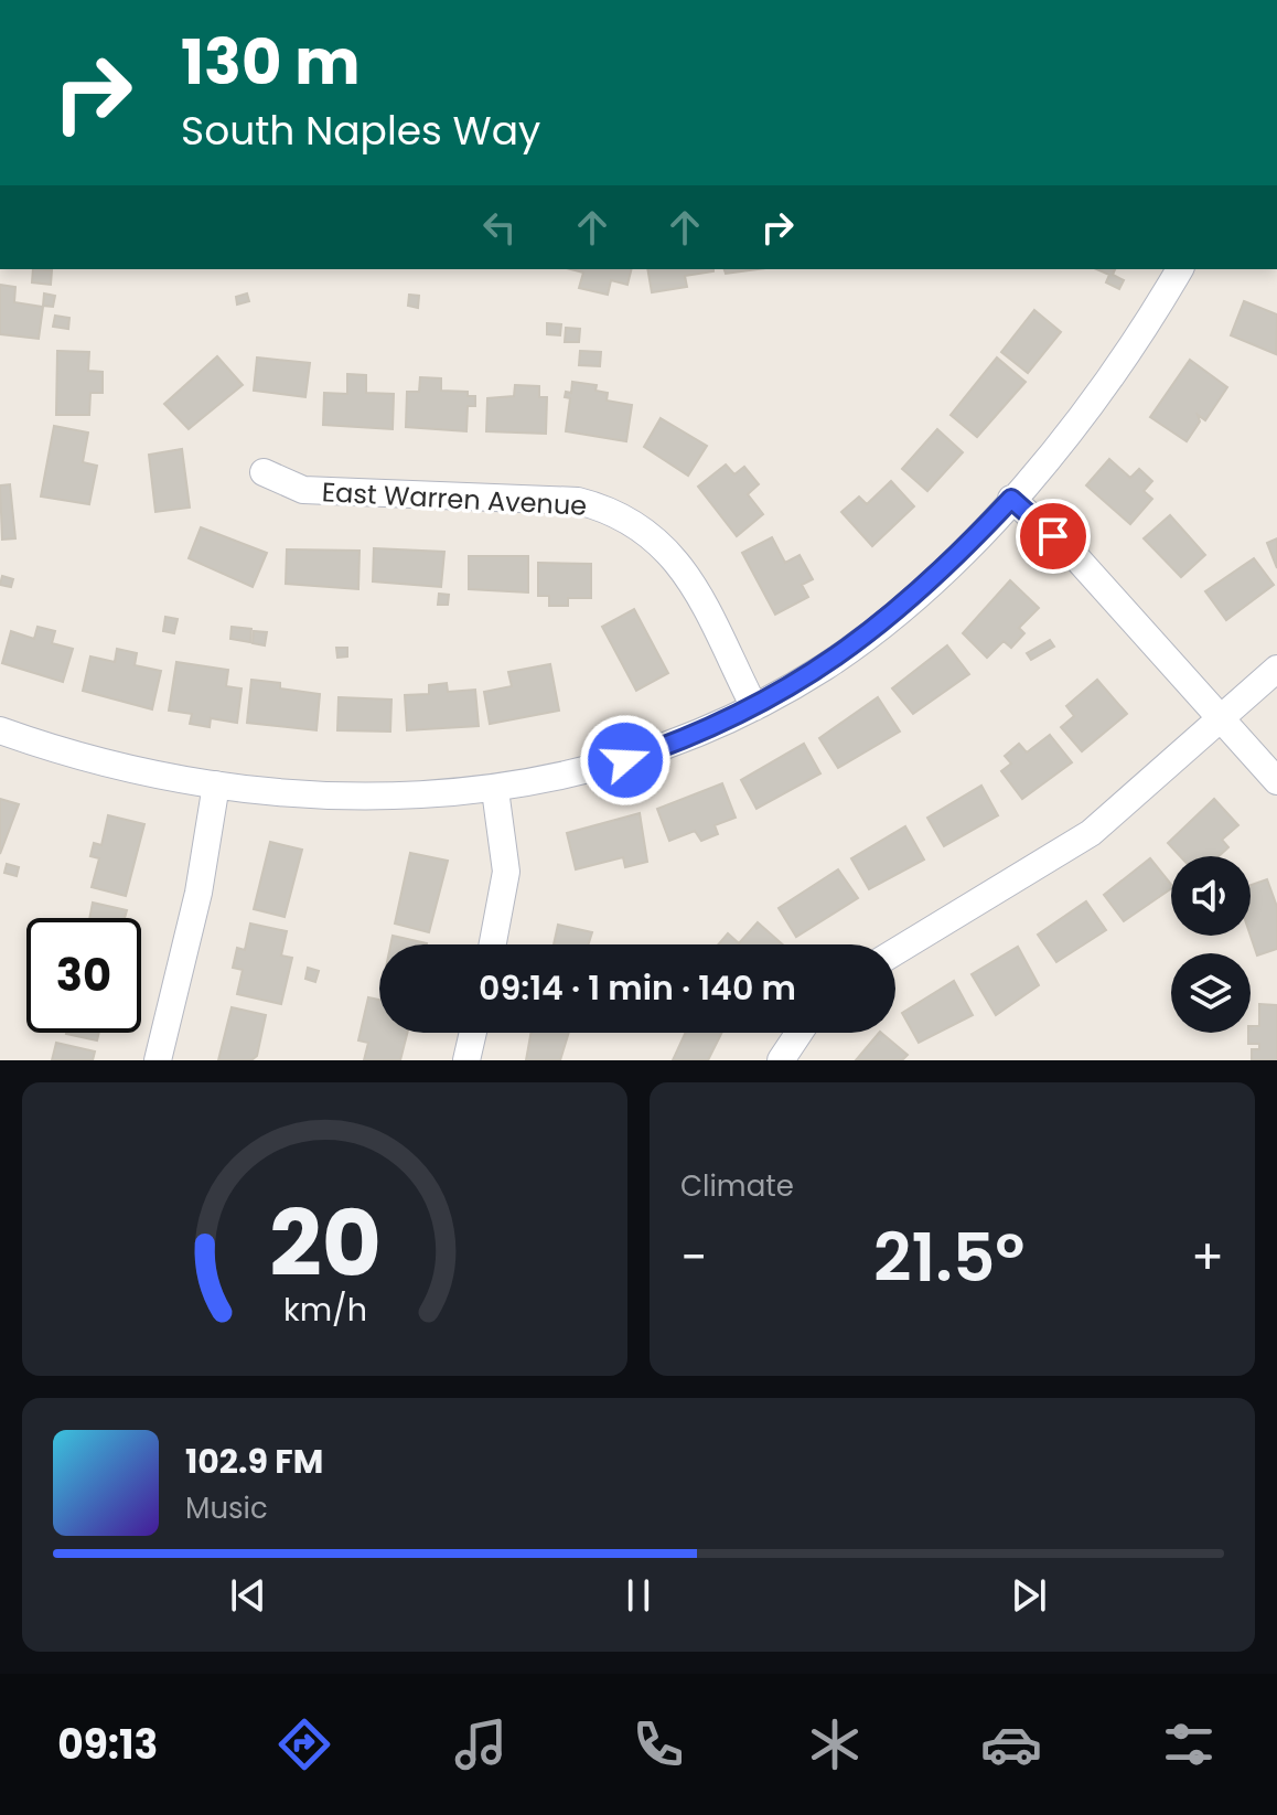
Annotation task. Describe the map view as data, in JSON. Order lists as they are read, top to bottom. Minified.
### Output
{"streets":{"street":["East Warren Avenue"]},"page":{"turn":["130 m","South Naples Way"],"limit":"30","trip":"09:14 · 1 min · 140 m","tile":"Climate","heat":["−","21.5°","+"],"song":["102.9 FM","Music"],"tabs":"09:13","gauge":["20","km/h"]}}
